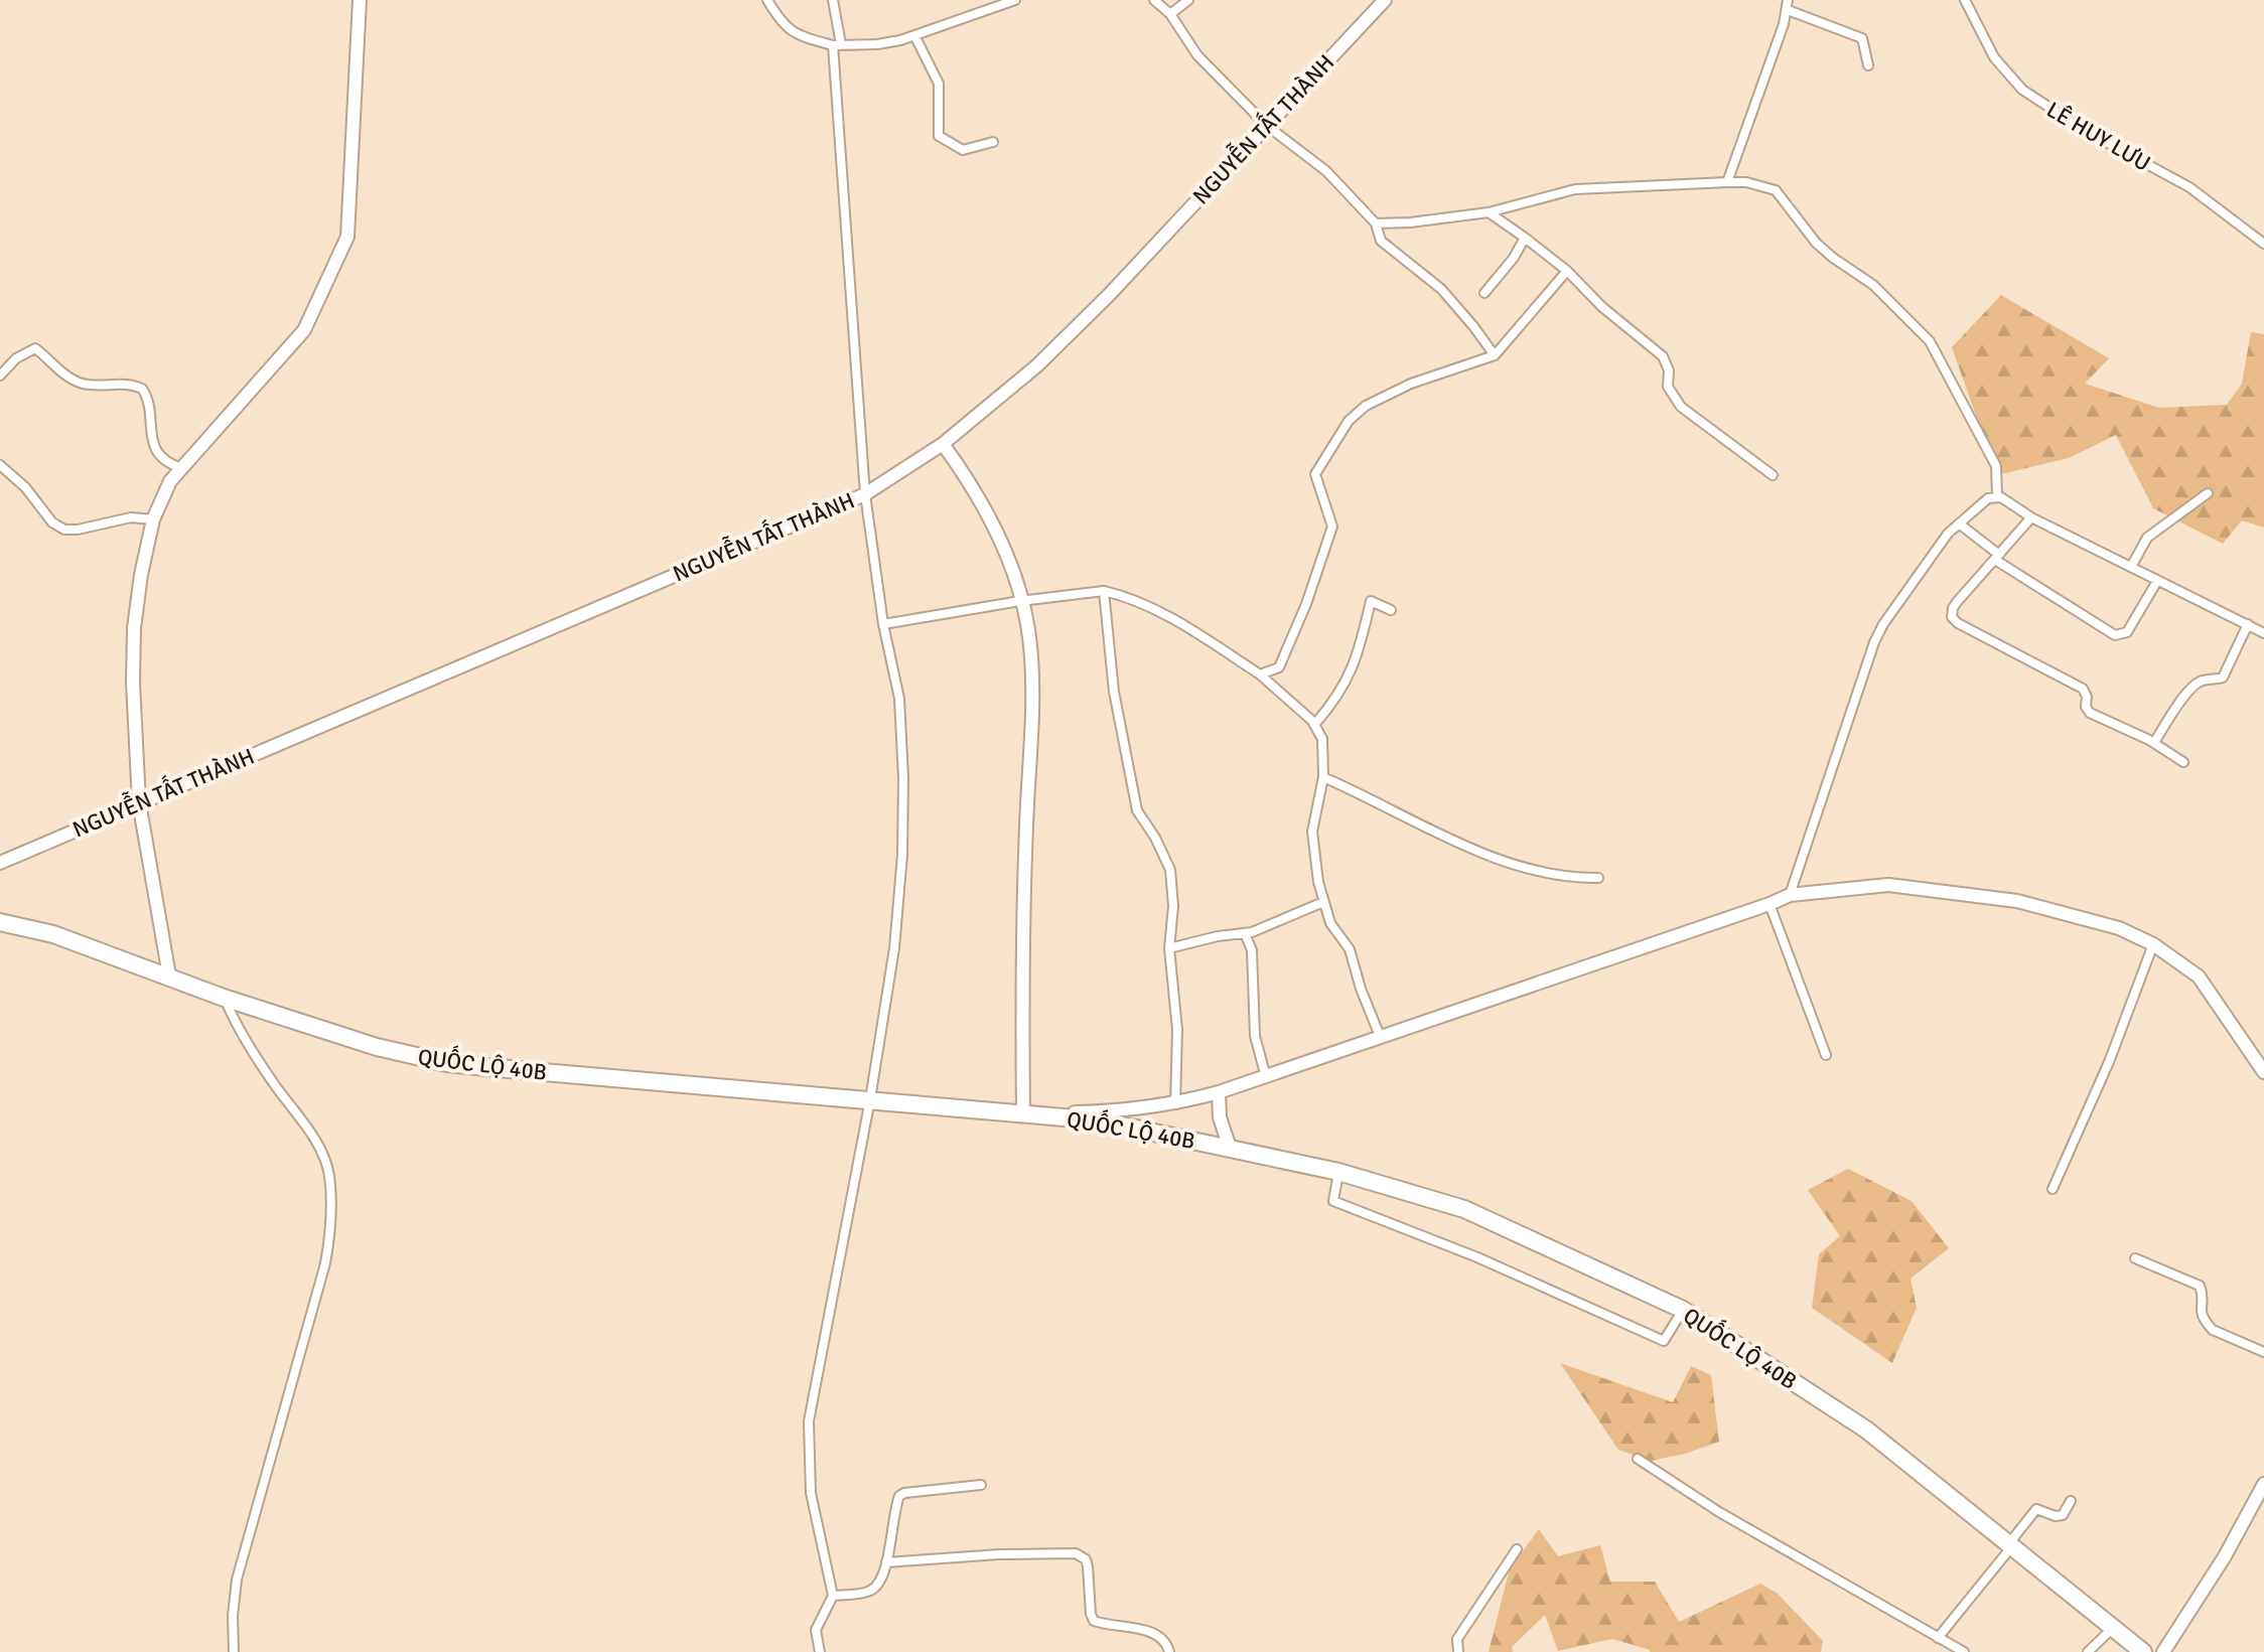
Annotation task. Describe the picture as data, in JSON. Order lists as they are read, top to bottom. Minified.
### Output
{"streets":{"highway":["QUỐC LỘ 40B"],"main road":["NGUYỄN TẤT THÀNH"],"street":["LÊ HUY LƯU"]}}
